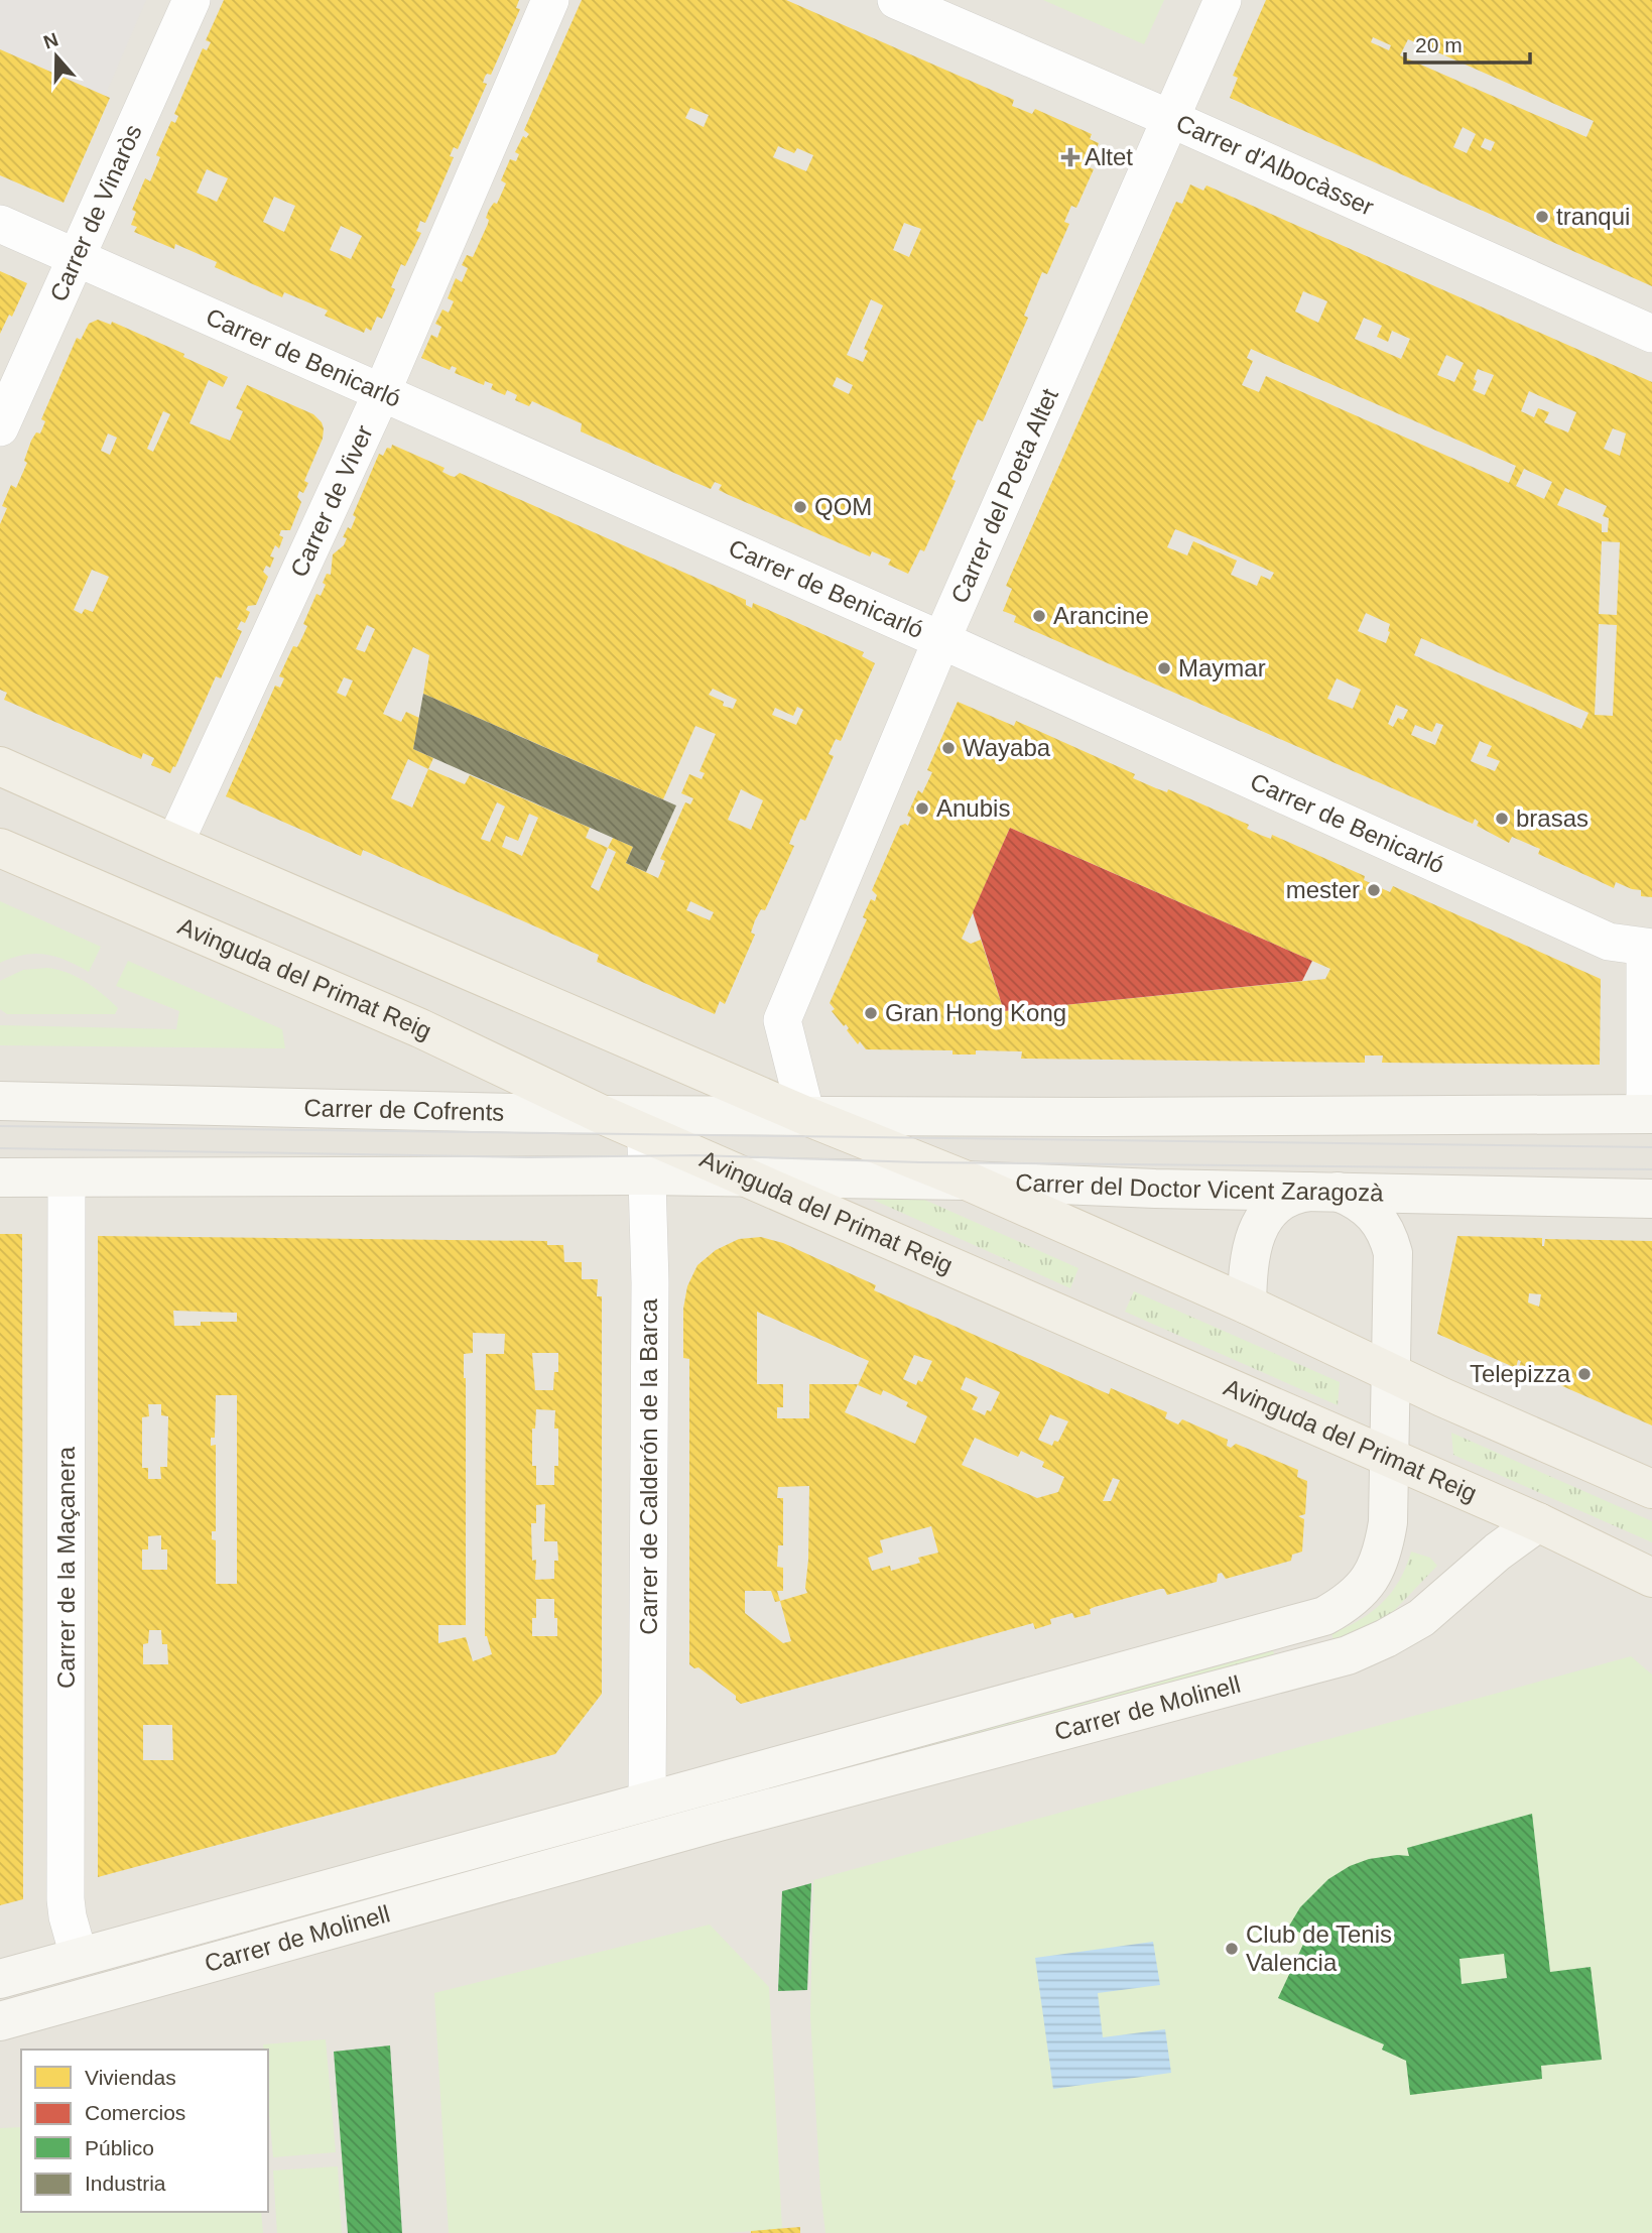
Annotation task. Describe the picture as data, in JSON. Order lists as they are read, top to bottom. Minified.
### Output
{"streets":{"main road":["Avinguda del Primat Reig"],"street":["Carrer d'Albocàsser","Carrer de Vinaròs","Carrer de Benicarló","Carrer del Poeta Altet","Carrer de Viver","Carrer de Cofrents","Carrer del Doctor Vicent Zaragozà","Carrer de Calderón de la Barca","Carrer de la Maçanera","Carrer de Molinell"]},"crossings":[["Carrer d'Albocàsser","Carrer del Poeta Altet"],["Carrer de Vinaròs","Carrer de Benicarló"],["Carrer de Benicarló","Carrer del Poeta Altet"],["Carrer de Benicarló","Carrer de Viver"],["Carrer del Poeta Altet","Carrer de Cofrents"],["Avinguda del Primat Reig","Carrer de Cofrents"],["Avinguda del Primat Reig","Carrer del Doctor Vicent Zaragozà"],["Avinguda del Primat Reig","Carrer de Calderón de la Barca"],["Avinguda del Primat Reig","Carrer de Molinell"],["Carrer del Doctor Vicent Zaragozà","Carrer de Molinell"],["Carrer de Calderón de la Barca","Carrer de Molinell"],["Carrer de la Maçanera","Carrer de Molinell"]],"places":{"health":["Altet"],"other":["tranqui","QOM","Arancine","Maymar","Wayaba","Anubis","brasas","mester","Gran Hong Kong","Telepizza","Club de Tenis Valencia"]},"legend":["Viviendas","Comercios","Público","Industria"],"scale_bar":"20 m","north":"top"}
